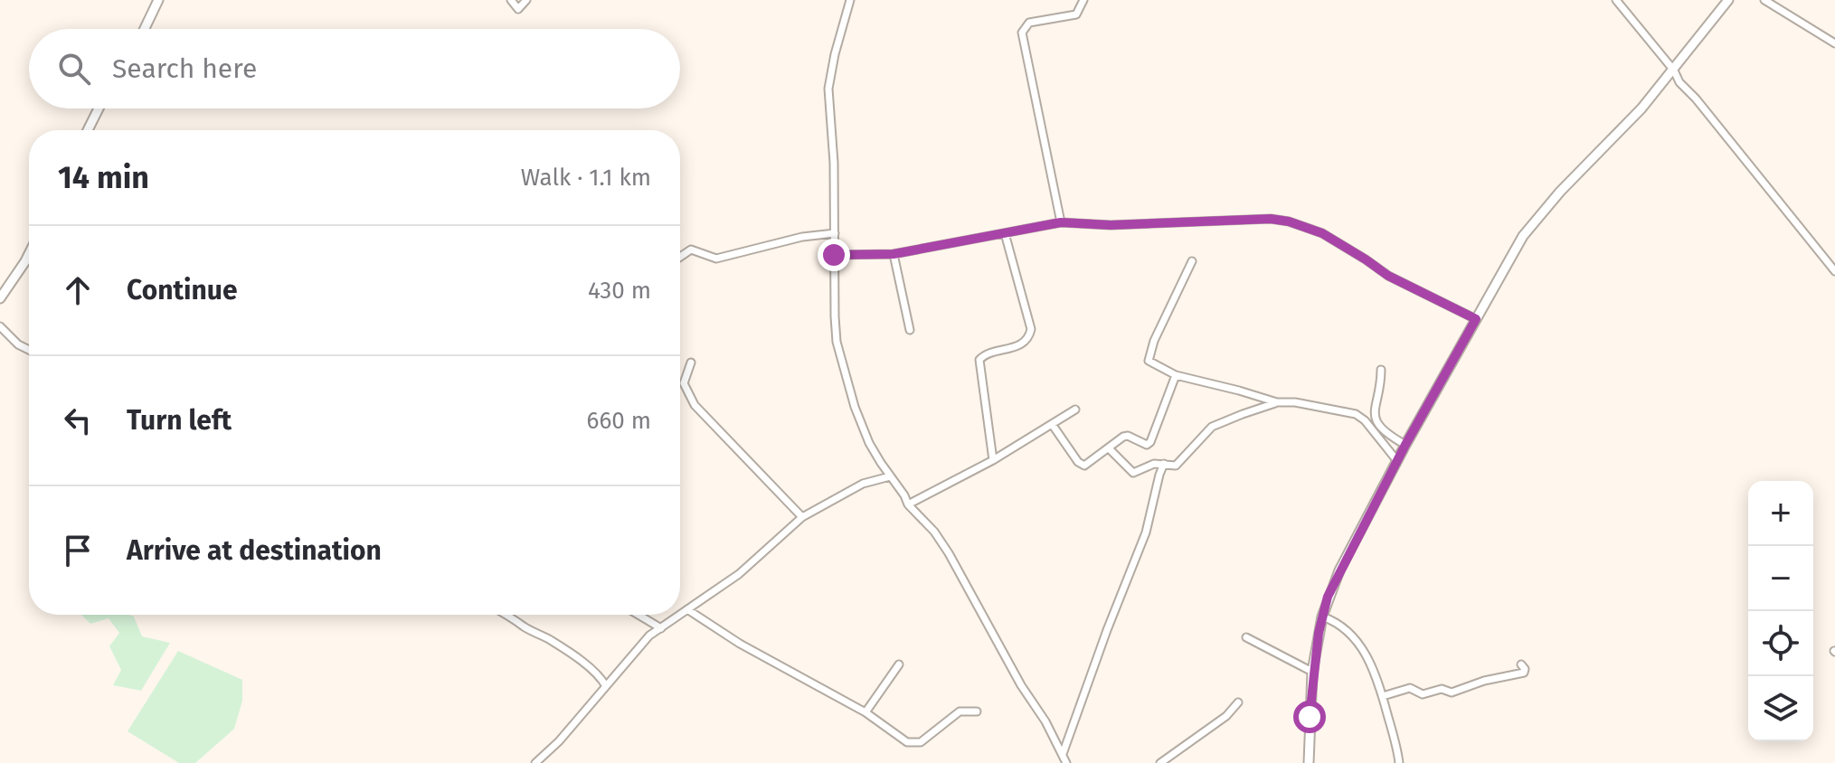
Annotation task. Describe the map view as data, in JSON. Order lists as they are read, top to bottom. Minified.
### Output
{"page":{"search":"Search here","heading":["14 min","Walk · 1.1 km"],"list":[["Continue","430 m"],["Turn left","660 m"],"Arrive at destination"],"map_buttons":["+","−"]}}
